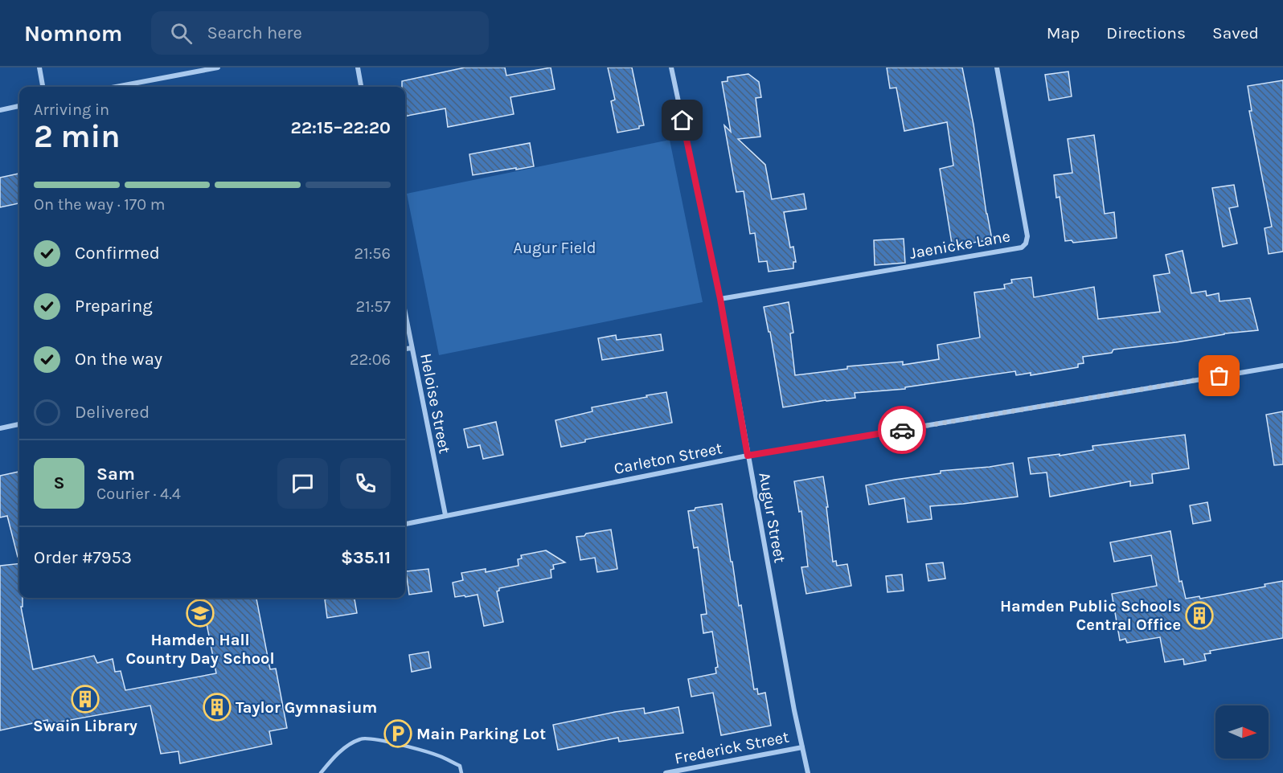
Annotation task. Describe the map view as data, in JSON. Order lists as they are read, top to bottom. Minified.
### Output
{"streets":{"street":["Jaenicke Lane","Heloise Street","Carleton Street","Augur Street","Frederick Street"]},"crossings":[["Jaenicke Lane","Augur Street"],["Heloise Street","Carleton Street"],["Carleton Street","Augur Street"],["Augur Street","Frederick Street"]],"parks":["Augur Field"],"places":{"school or university":["Hamden Hall Country Day School"],"building":["Hamden Public Schools Central Office","Swain Library","Taylor Gymnasium"],"parking":["Main Parking Lot"]},"north":"right","page":{"header":"Nomnom","search":"Search here","nav":["Map","Directions","Saved"],"heading":["2 min","Arriving in","22:15–22:20"],"panel":["Sam","Courier · 4.4","Order #7953","$35.11"],"bar":"On the way · 170 m","list":[["Confirmed","21:56"],["Preparing","21:57"],["On the way","22:06"],"Delivered"],"round":"S"}}
